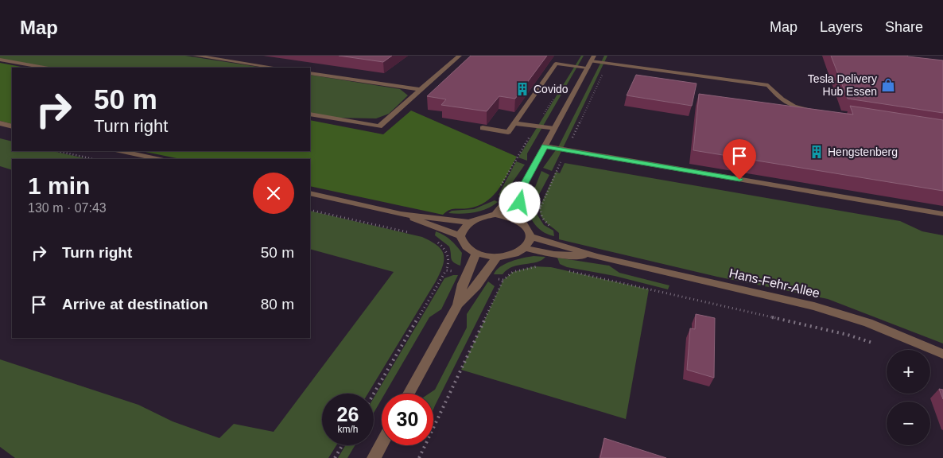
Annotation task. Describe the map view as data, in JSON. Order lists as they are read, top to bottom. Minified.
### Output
{"streets":{"street":["Hans-Fehr-Allee"]},"places":{"shop":["Tesla Delivery Hub Essen"],"building":["Covido","Hengstenberg"]},"page":{"header":"Map","nav":["Map","Layers","Share"],"turn":["50 m","Turn right"],"heading":["1 min","130 m · 07:43"],"list":[{"name":"Turn right","value":"50 m"},{"name":"Arrive at destination","value":"80 m"}],"map_buttons":["+","−"],"speed":"26 km/h","limit":"30"}}
